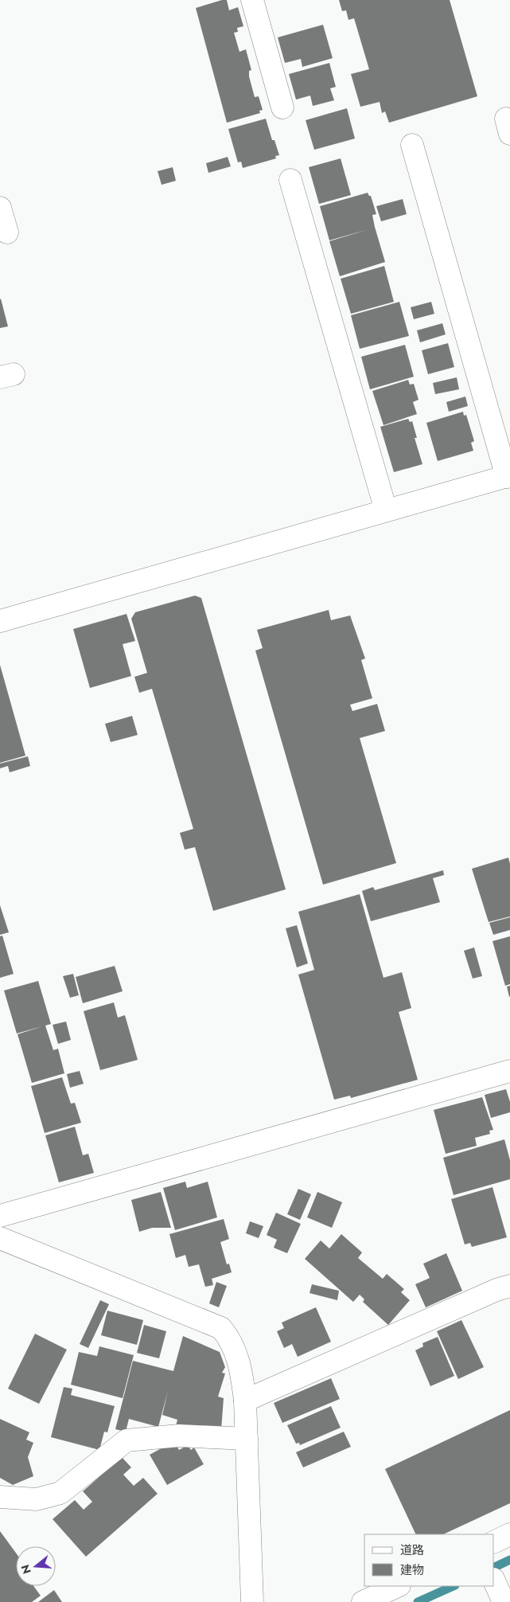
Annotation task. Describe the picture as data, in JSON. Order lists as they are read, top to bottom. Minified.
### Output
{"legend":["道路","建物"],"north":"left"}
